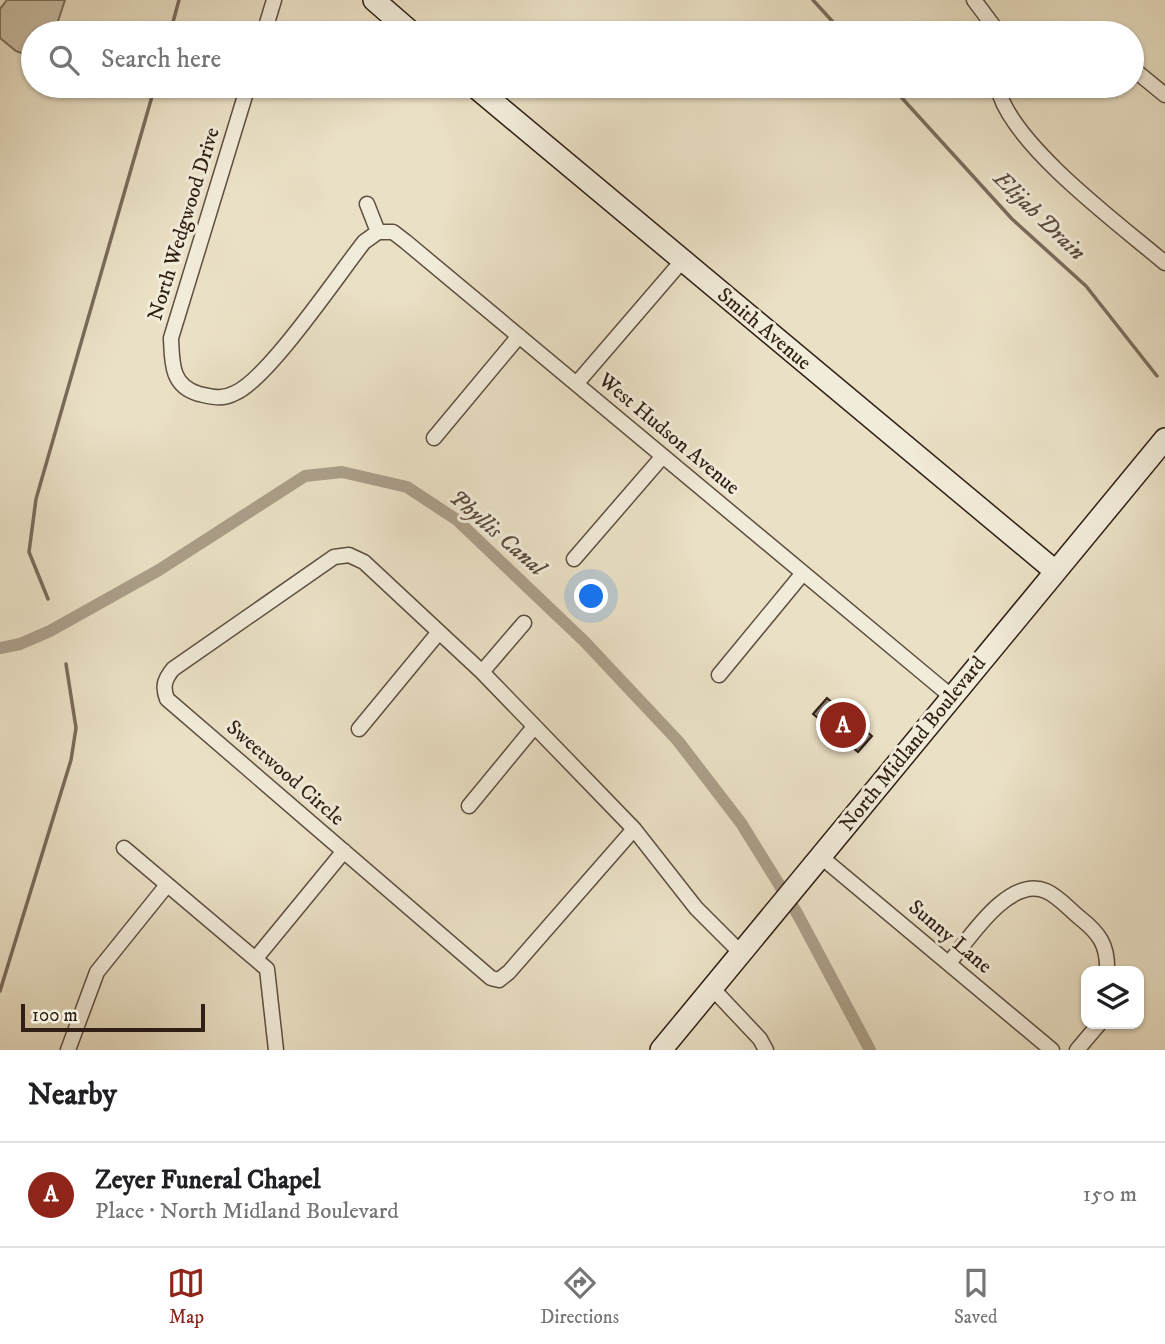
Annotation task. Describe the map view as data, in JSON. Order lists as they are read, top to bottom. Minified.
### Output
{"streets":{"street":["North Wedgwood Drive","Smith Avenue","West Hudson Avenue","North Midland Boulevard","Sweetwood Circle","Sunny Lane"]},"crossings":[["North Wedgwood Drive","West Hudson Avenue"],["Smith Avenue","North Midland Boulevard"],["West Hudson Avenue","North Midland Boulevard"],["North Midland Boulevard","Sweetwood Circle"],["North Midland Boulevard","Sunny Lane"]],"water":["Elijah Drain","Phyllis Canal"],"scale_bar":"100 m","page":{"search":"Search here","pins":"A","scale":"100 m","heading":"Nearby","list":[{"mark":"A","name":"Zeyer Funeral Chapel","note":"Place · North Midland Boulevard","value":"150 m"}],"nav":["Map","Directions","Saved"]}}
